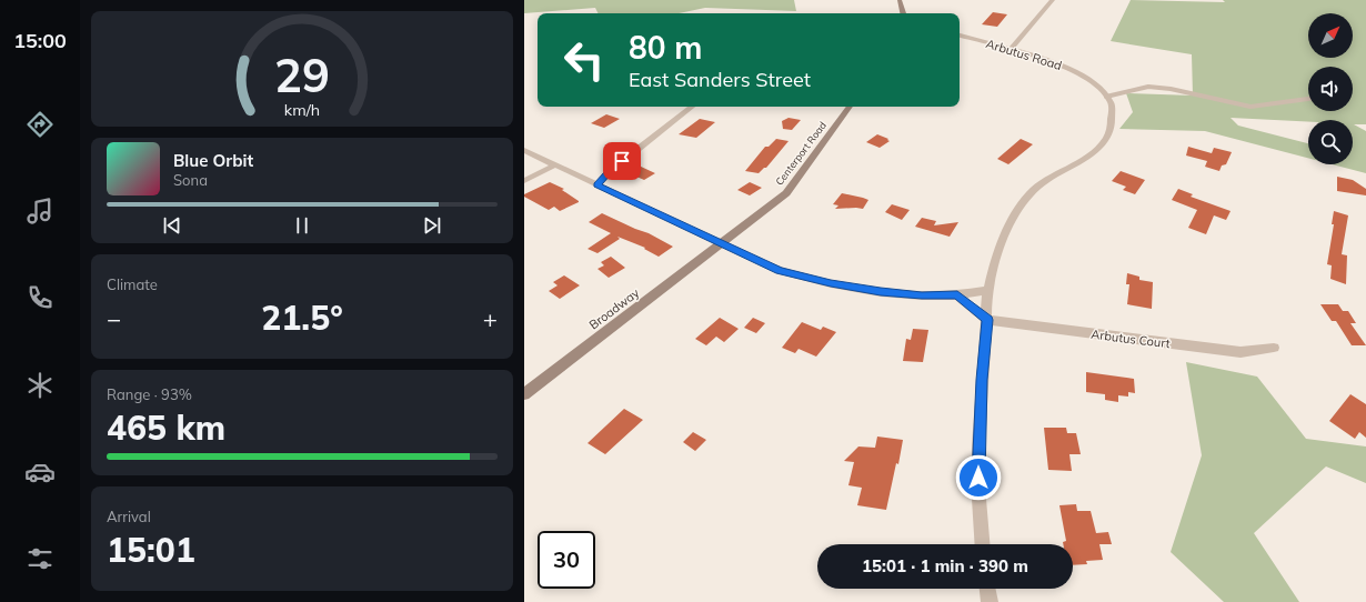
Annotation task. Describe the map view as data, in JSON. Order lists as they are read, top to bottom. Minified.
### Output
{"streets":{"main road":["Centerport Road","Broadway"],"street":["Arbutus Road","Arbutus Court"]},"crossings":[["Arbutus Road","Arbutus Court"],["Centerport Road","Broadway"]],"north":"top right","page":{"tabs":"15:00","turn":["80 m","East Sanders Street"],"song":["Blue Orbit","Sona"],"tile":["Climate",["Range · 93%","465 km"],["Arrival","15:01"]],"heat":["−","21.5°","+"],"limit":"30","trip":"15:01 · 1 min · 390 m","gauge":["29","km/h"]}}
